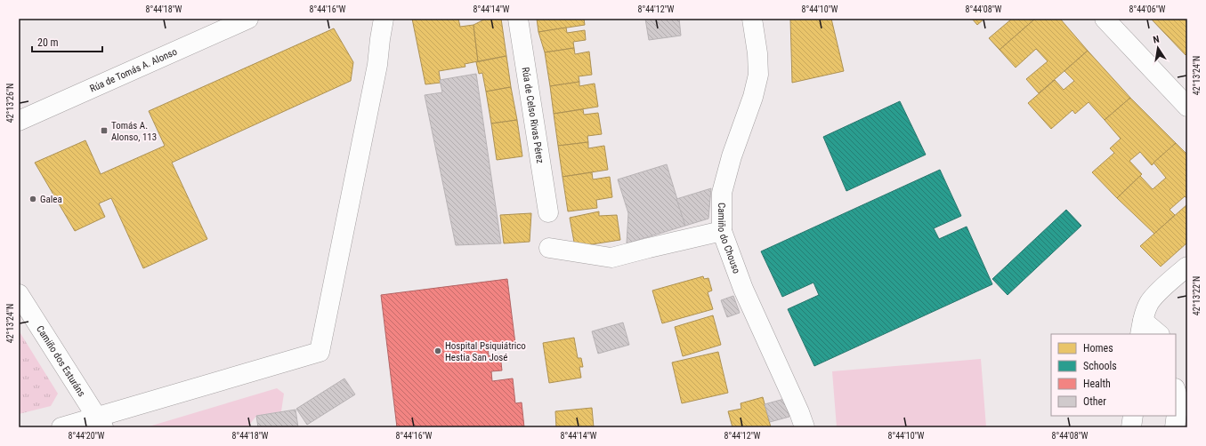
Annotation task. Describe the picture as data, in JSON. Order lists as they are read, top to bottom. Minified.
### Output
{"streets":{"street":["Rúa de Tomás A. Alonso","Rúa de Celso Rivas Pérez","Camiño do Chouso","Camiño dos Esturáns"]},"places":{"transit":["Tomás A. Alonso, 113"],"other":["Galea","Hospital Psiquiátrico Hestia San José"]},"legend":["Homes","Schools","Health","Other"],"scale_bar":"20 m","north":"top","coordinates":["8°44'18\"W","8°44'16\"W","8°44'14\"W","8°44'12\"W","8°44'10\"W","8°44'08\"W","8°44'06\"W","42°13'24\"N","42°13'26\"N","42°13'22\"N","8°44'20\"W"]}
